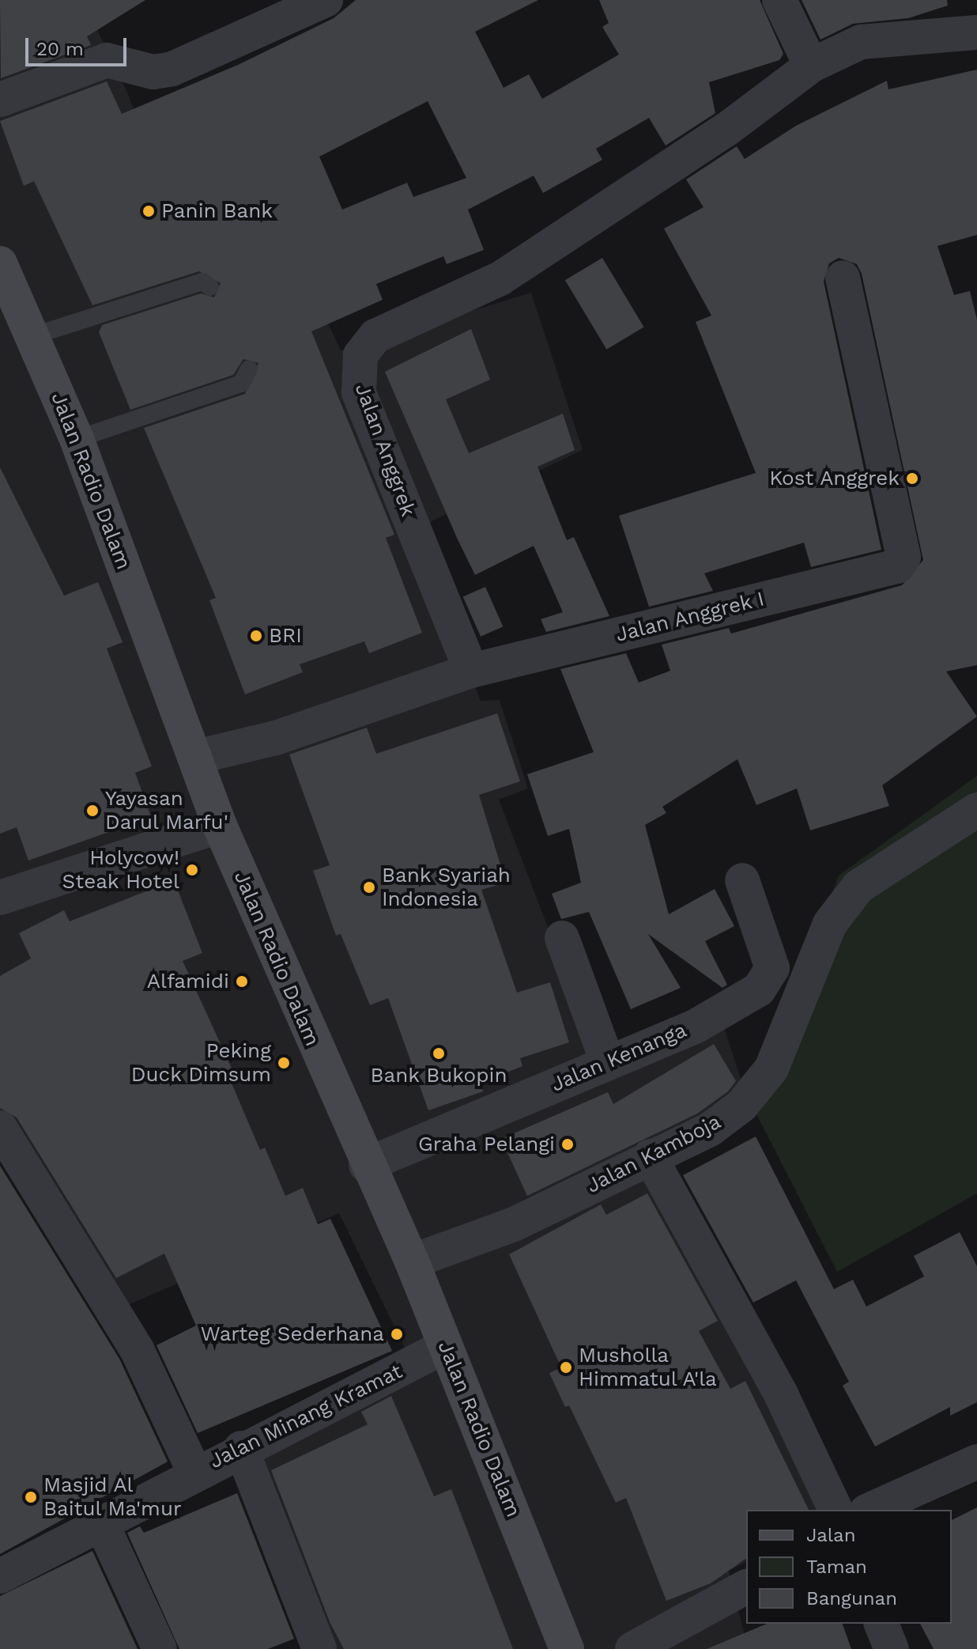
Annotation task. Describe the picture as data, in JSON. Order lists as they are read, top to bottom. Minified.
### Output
{"streets":{"main road":["Jalan Radio Dalam"],"street":["Jalan Anggrek","Jalan Anggrek I","Jalan Kenanga","Jalan Kamboja","Jalan Minang Kramat"]},"crossings":[["Jalan Anggrek","Jalan Anggrek I"],["Jalan Radio Dalam","Jalan Kenanga"],["Jalan Radio Dalam","Jalan Kamboja"],["Jalan Radio Dalam","Jalan Minang Kramat"]],"places":["Panin Bank","Kost Anggrek","BRI","Yayasan Darul Marfu'","Holycow! Steak Hotel","Bank Syariah Indonesia","Alfamidi","Bank Bukopin","Peking Duck Dimsum","Graha Pelangi","Warteg Sederhana","Musholla Himmatul A'la","Masjid Al Baitul Ma'mur"],"legend":["Jalan","Taman","Bangunan"],"scale_bar":"20 m"}
